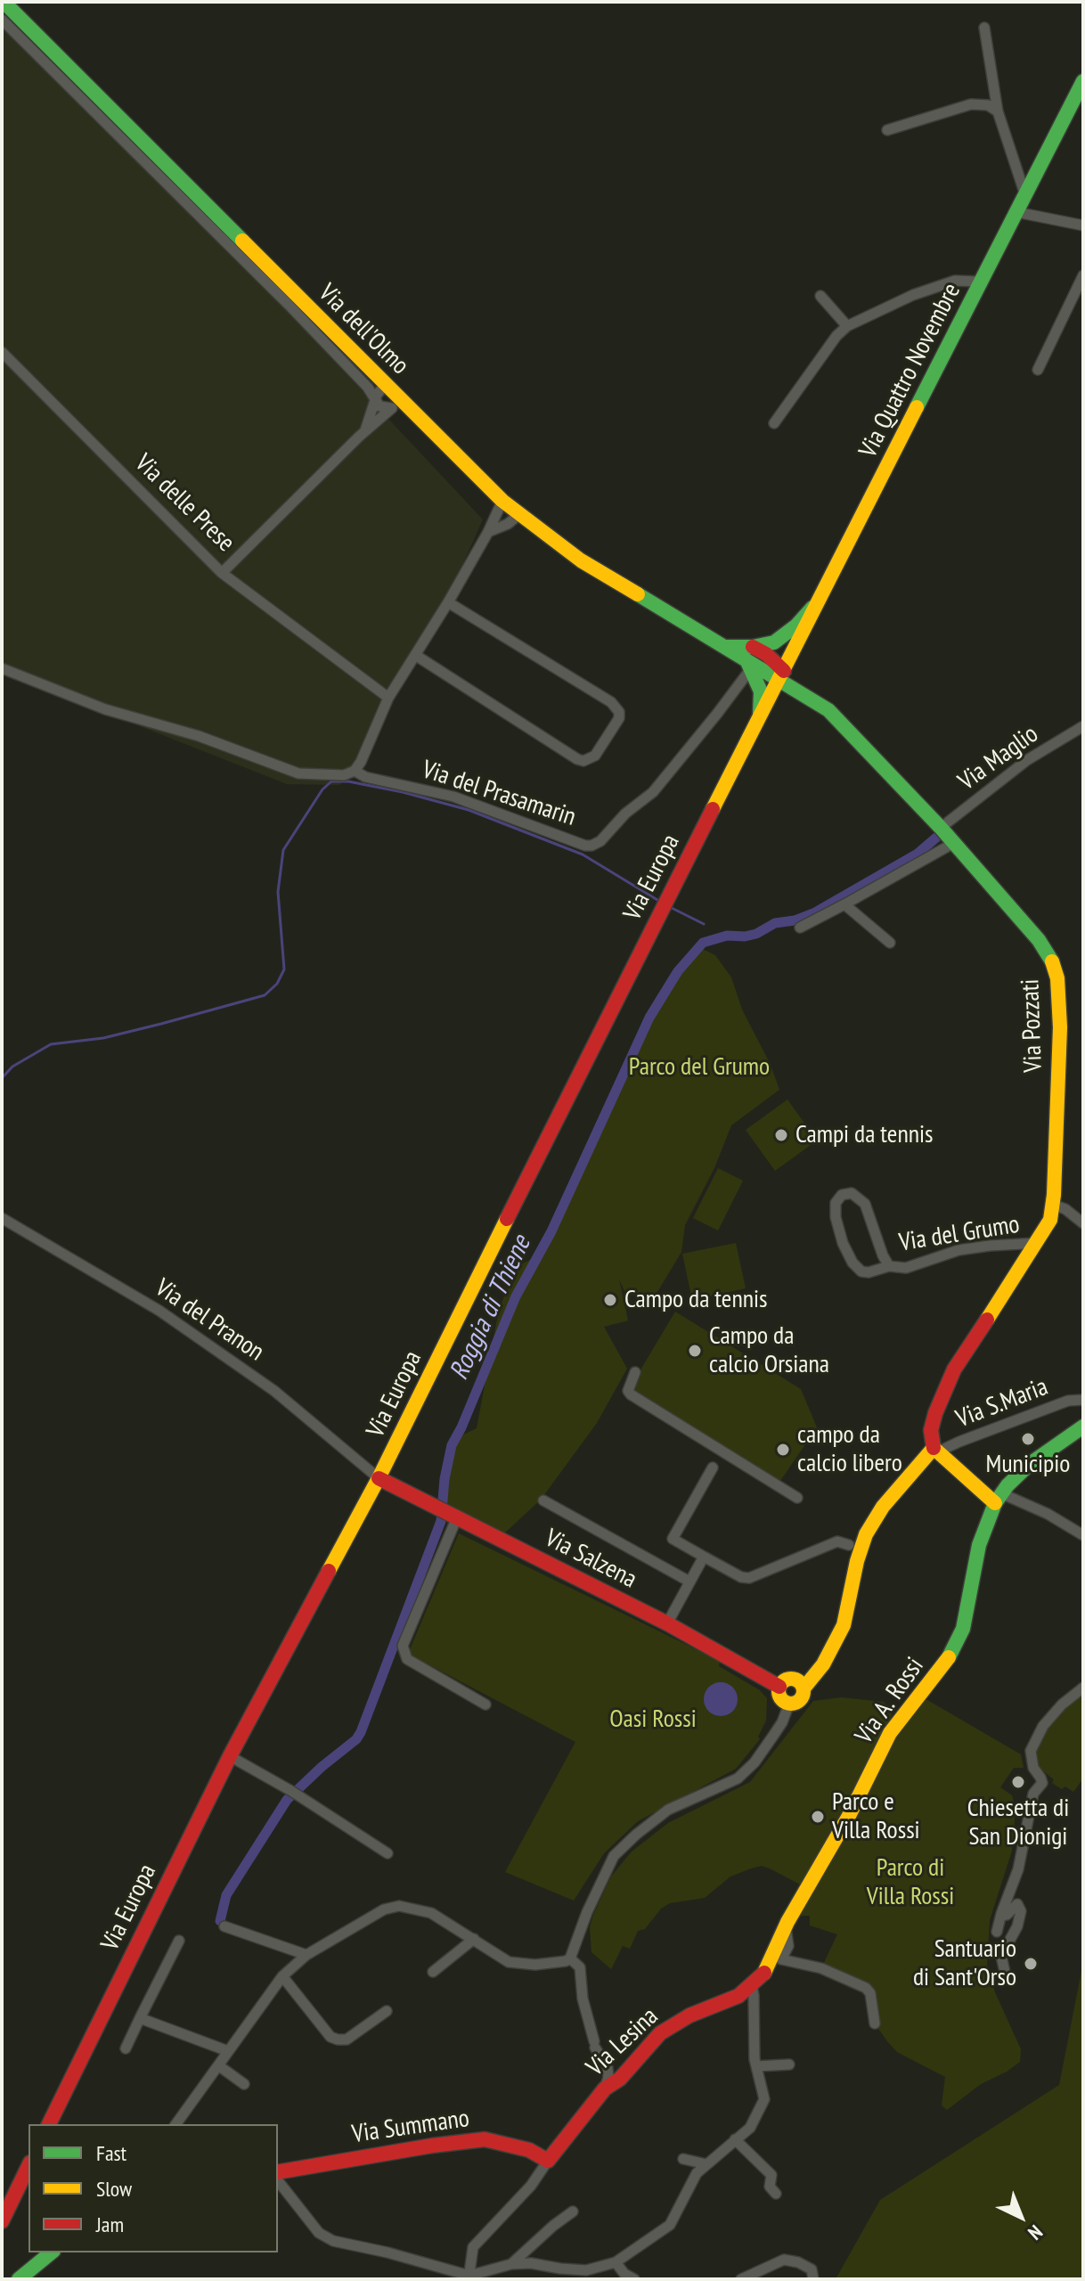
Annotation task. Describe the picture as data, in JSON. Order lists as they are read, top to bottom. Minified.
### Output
{"streets":{"main road":["Via dell'Olmo","Via Quattro Novembre","Via Europa","Via Pozzati","Via Salzena","Via A. Rossi","Via Lesina","Via Summano"],"street":["Via delle Prese","Via Maglio","Via del Prasamarin","Via del Grumo","Via del Pranon","Via S.Maria"]},"crossings":[["Via dell'Olmo","Via Quattro Novembre"],["Via dell'Olmo","Via delle Prese"],["Via dell'Olmo","Via del Prasamarin"],["Via Quattro Novembre","Via Europa"],["Via Quattro Novembre","Via Pozzati"],["Via Maglio","Via Pozzati"],["Via Europa","Via Pozzati"],["Via Europa","Via del Pranon"],["Via Europa","Via Salzena"],["Via Pozzati","Via del Grumo"],["Via Pozzati","Via S.Maria"],["Via del Pranon","Via Salzena"],["Via A. Rossi","Via Lesina"],["Via Lesina","Via Summano"]],"water":["Roggia di Thiene"],"parks":["Parco del Grumo","Oasi Rossi","Parco di Villa Rossi"],"places":["Campi da tennis","Campo da tennis","Campo da calcio Orsiana","Municipio","campo da calcio libero","Chiesetta di San Dionigi","Parco e Villa Rossi","Santuario di Sant'Orso"],"legend":["Fast","Slow","Jam"],"north":"bottom right"}
